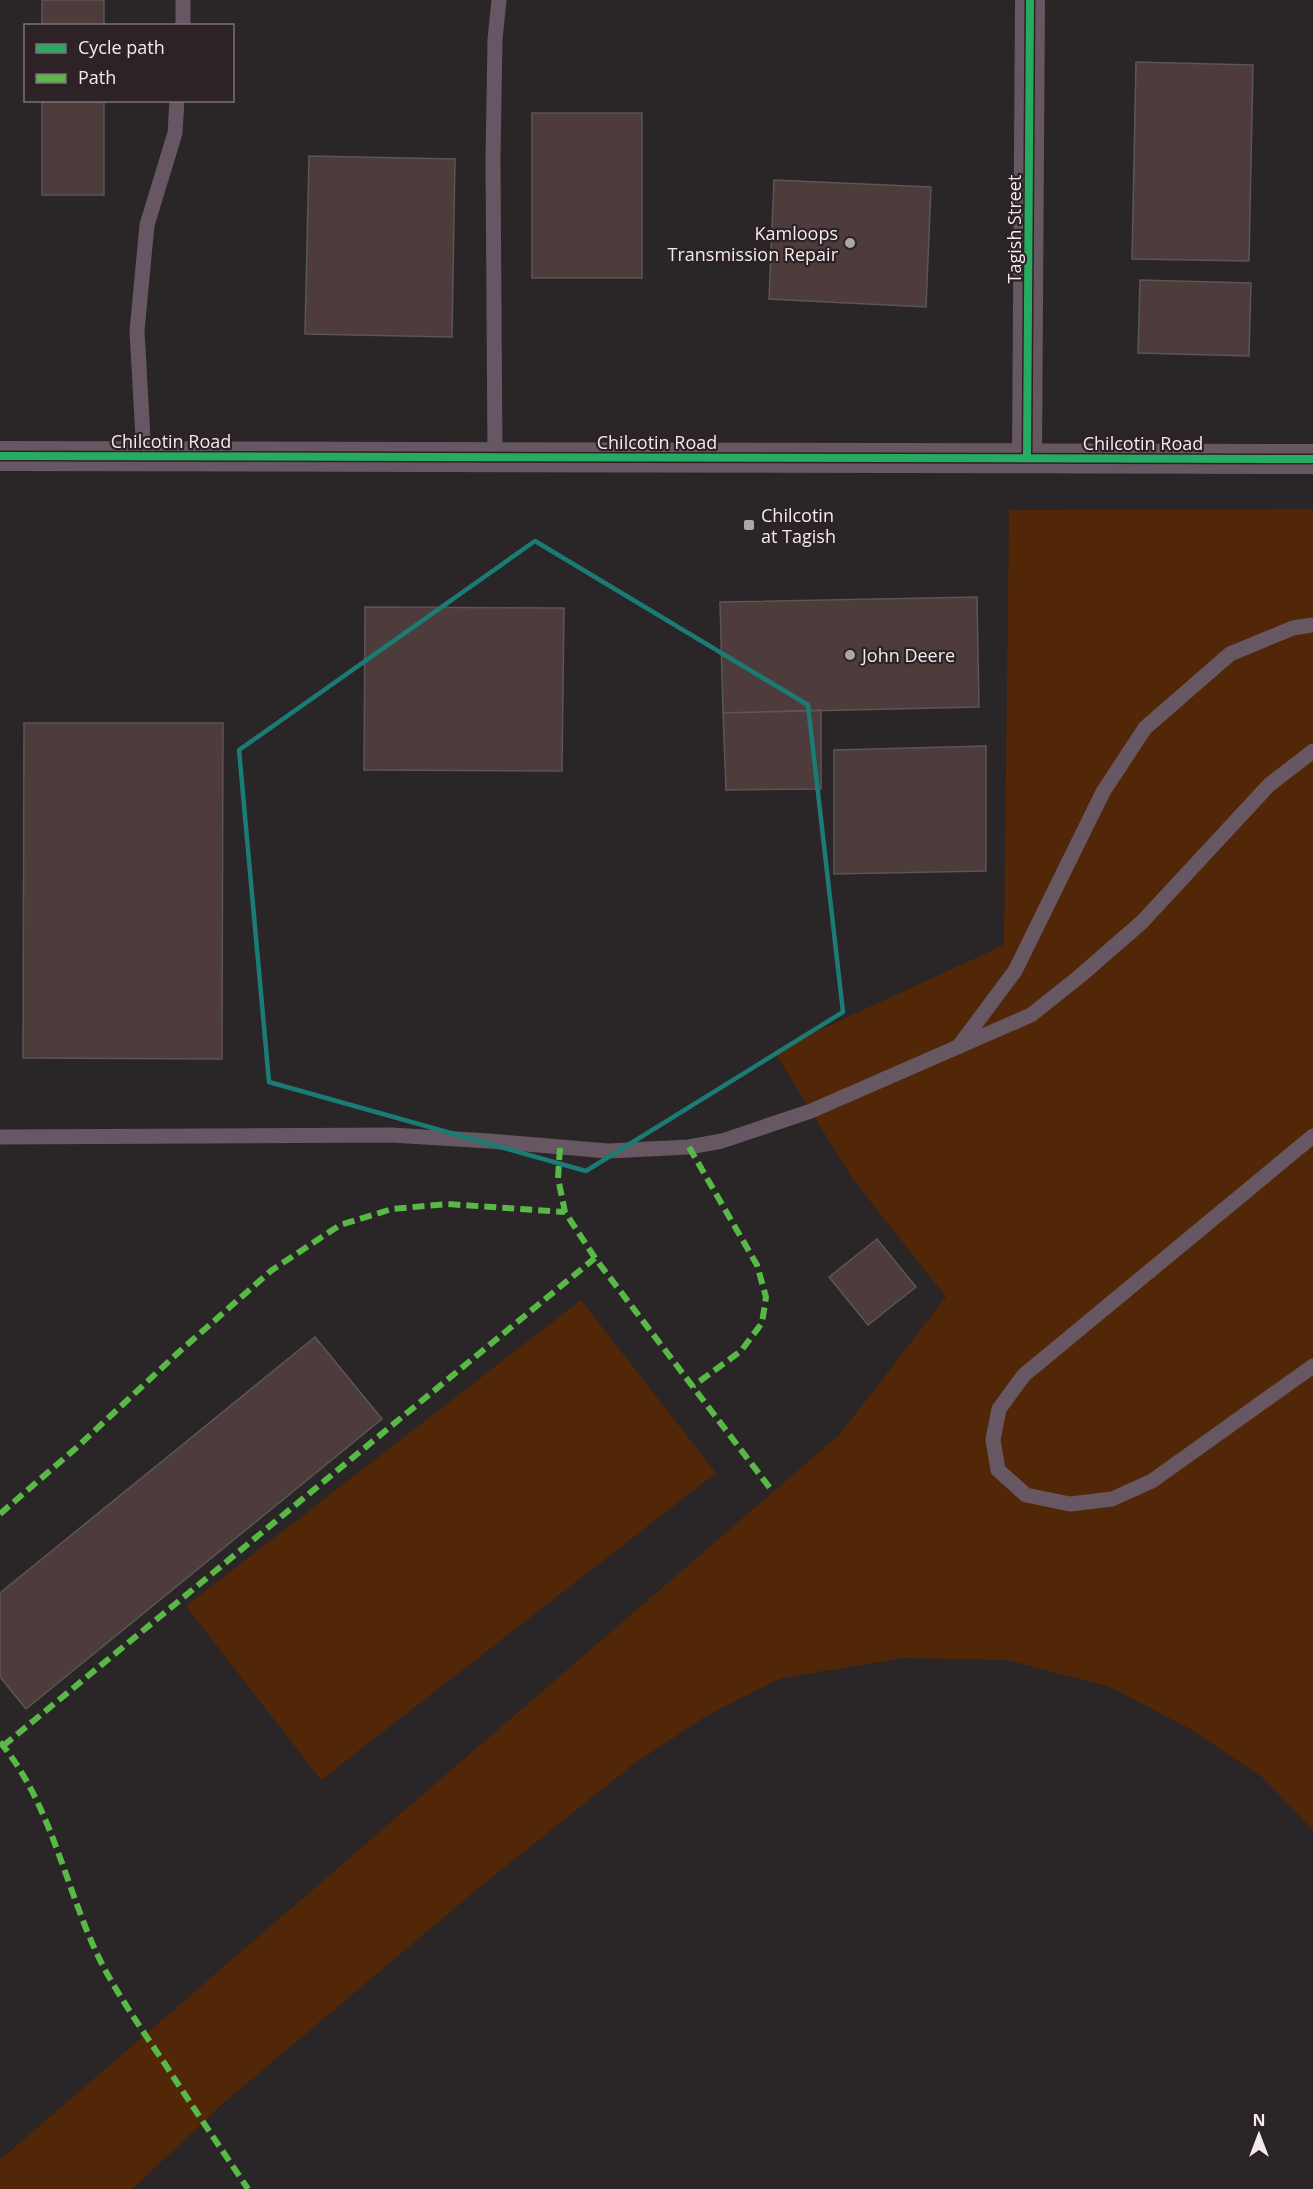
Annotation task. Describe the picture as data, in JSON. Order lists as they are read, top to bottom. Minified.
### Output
{"streets":{"street":["Tagish Street","Chilcotin Road"]},"crossings":[["Tagish Street","Chilcotin Road"]],"places":{"other":["Kamloops Transmission Repair","John Deere"],"transit":["Chilcotin at Tagish"]},"legend":["Cycle path","Path"],"north":"top"}
